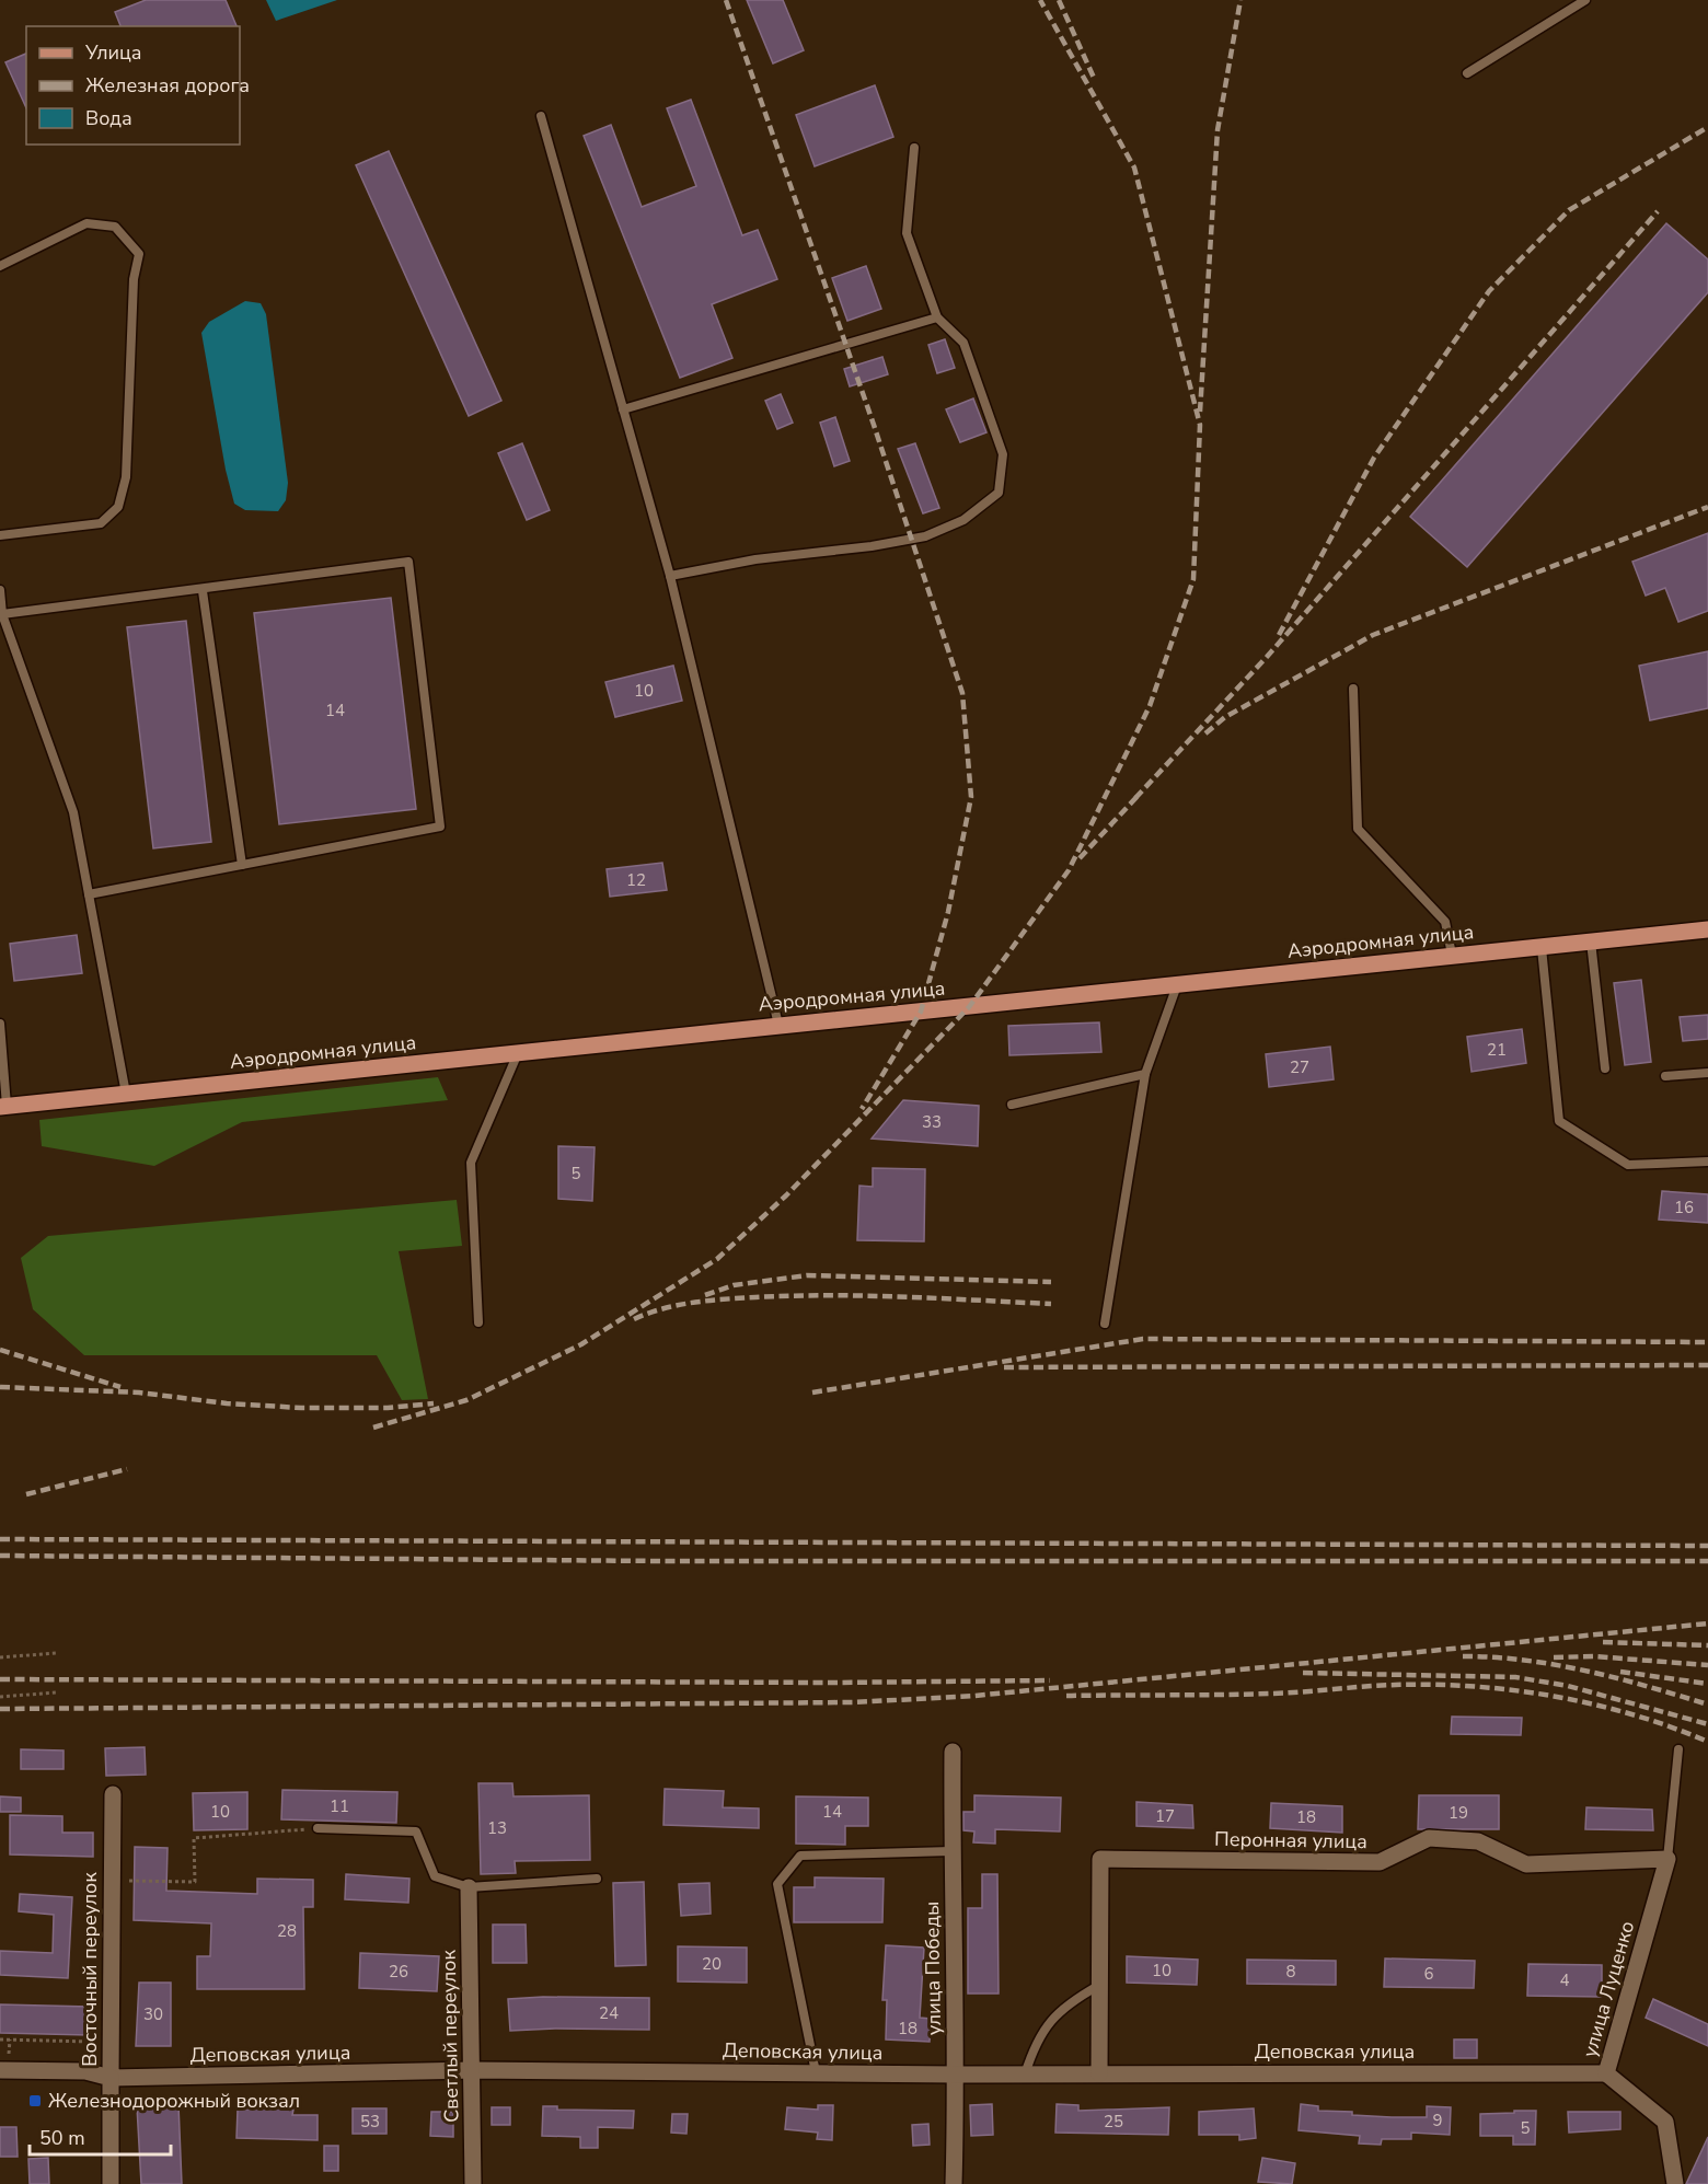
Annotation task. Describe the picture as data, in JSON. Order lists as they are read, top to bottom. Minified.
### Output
{"streets":{"main road":["Аэродромная улица"],"street":["Перонная улица","улица Победы","Восточный переулок","улица Луценко","Светлый переулок","Деповская улица"]},"crossings":[["Перонная улица","улица Луценко"],["улица Победы","Деповская улица"],["Восточный переулок","Деповская улица"],["улица Луценко","Деповская улица"],["Светлый переулок","Деповская улица"]],"places":{"transit":["Железнодорожный вокзал"]},"house_numbers":["10","14","12","21","27","33","5","16","11","10","14","19","17","18","13","28","20","10","26","8","6","4","24","30","18","9","53","25","5"],"legend":["Улица","Железная дорога","Вода"],"scale_bar":"50 m"}
